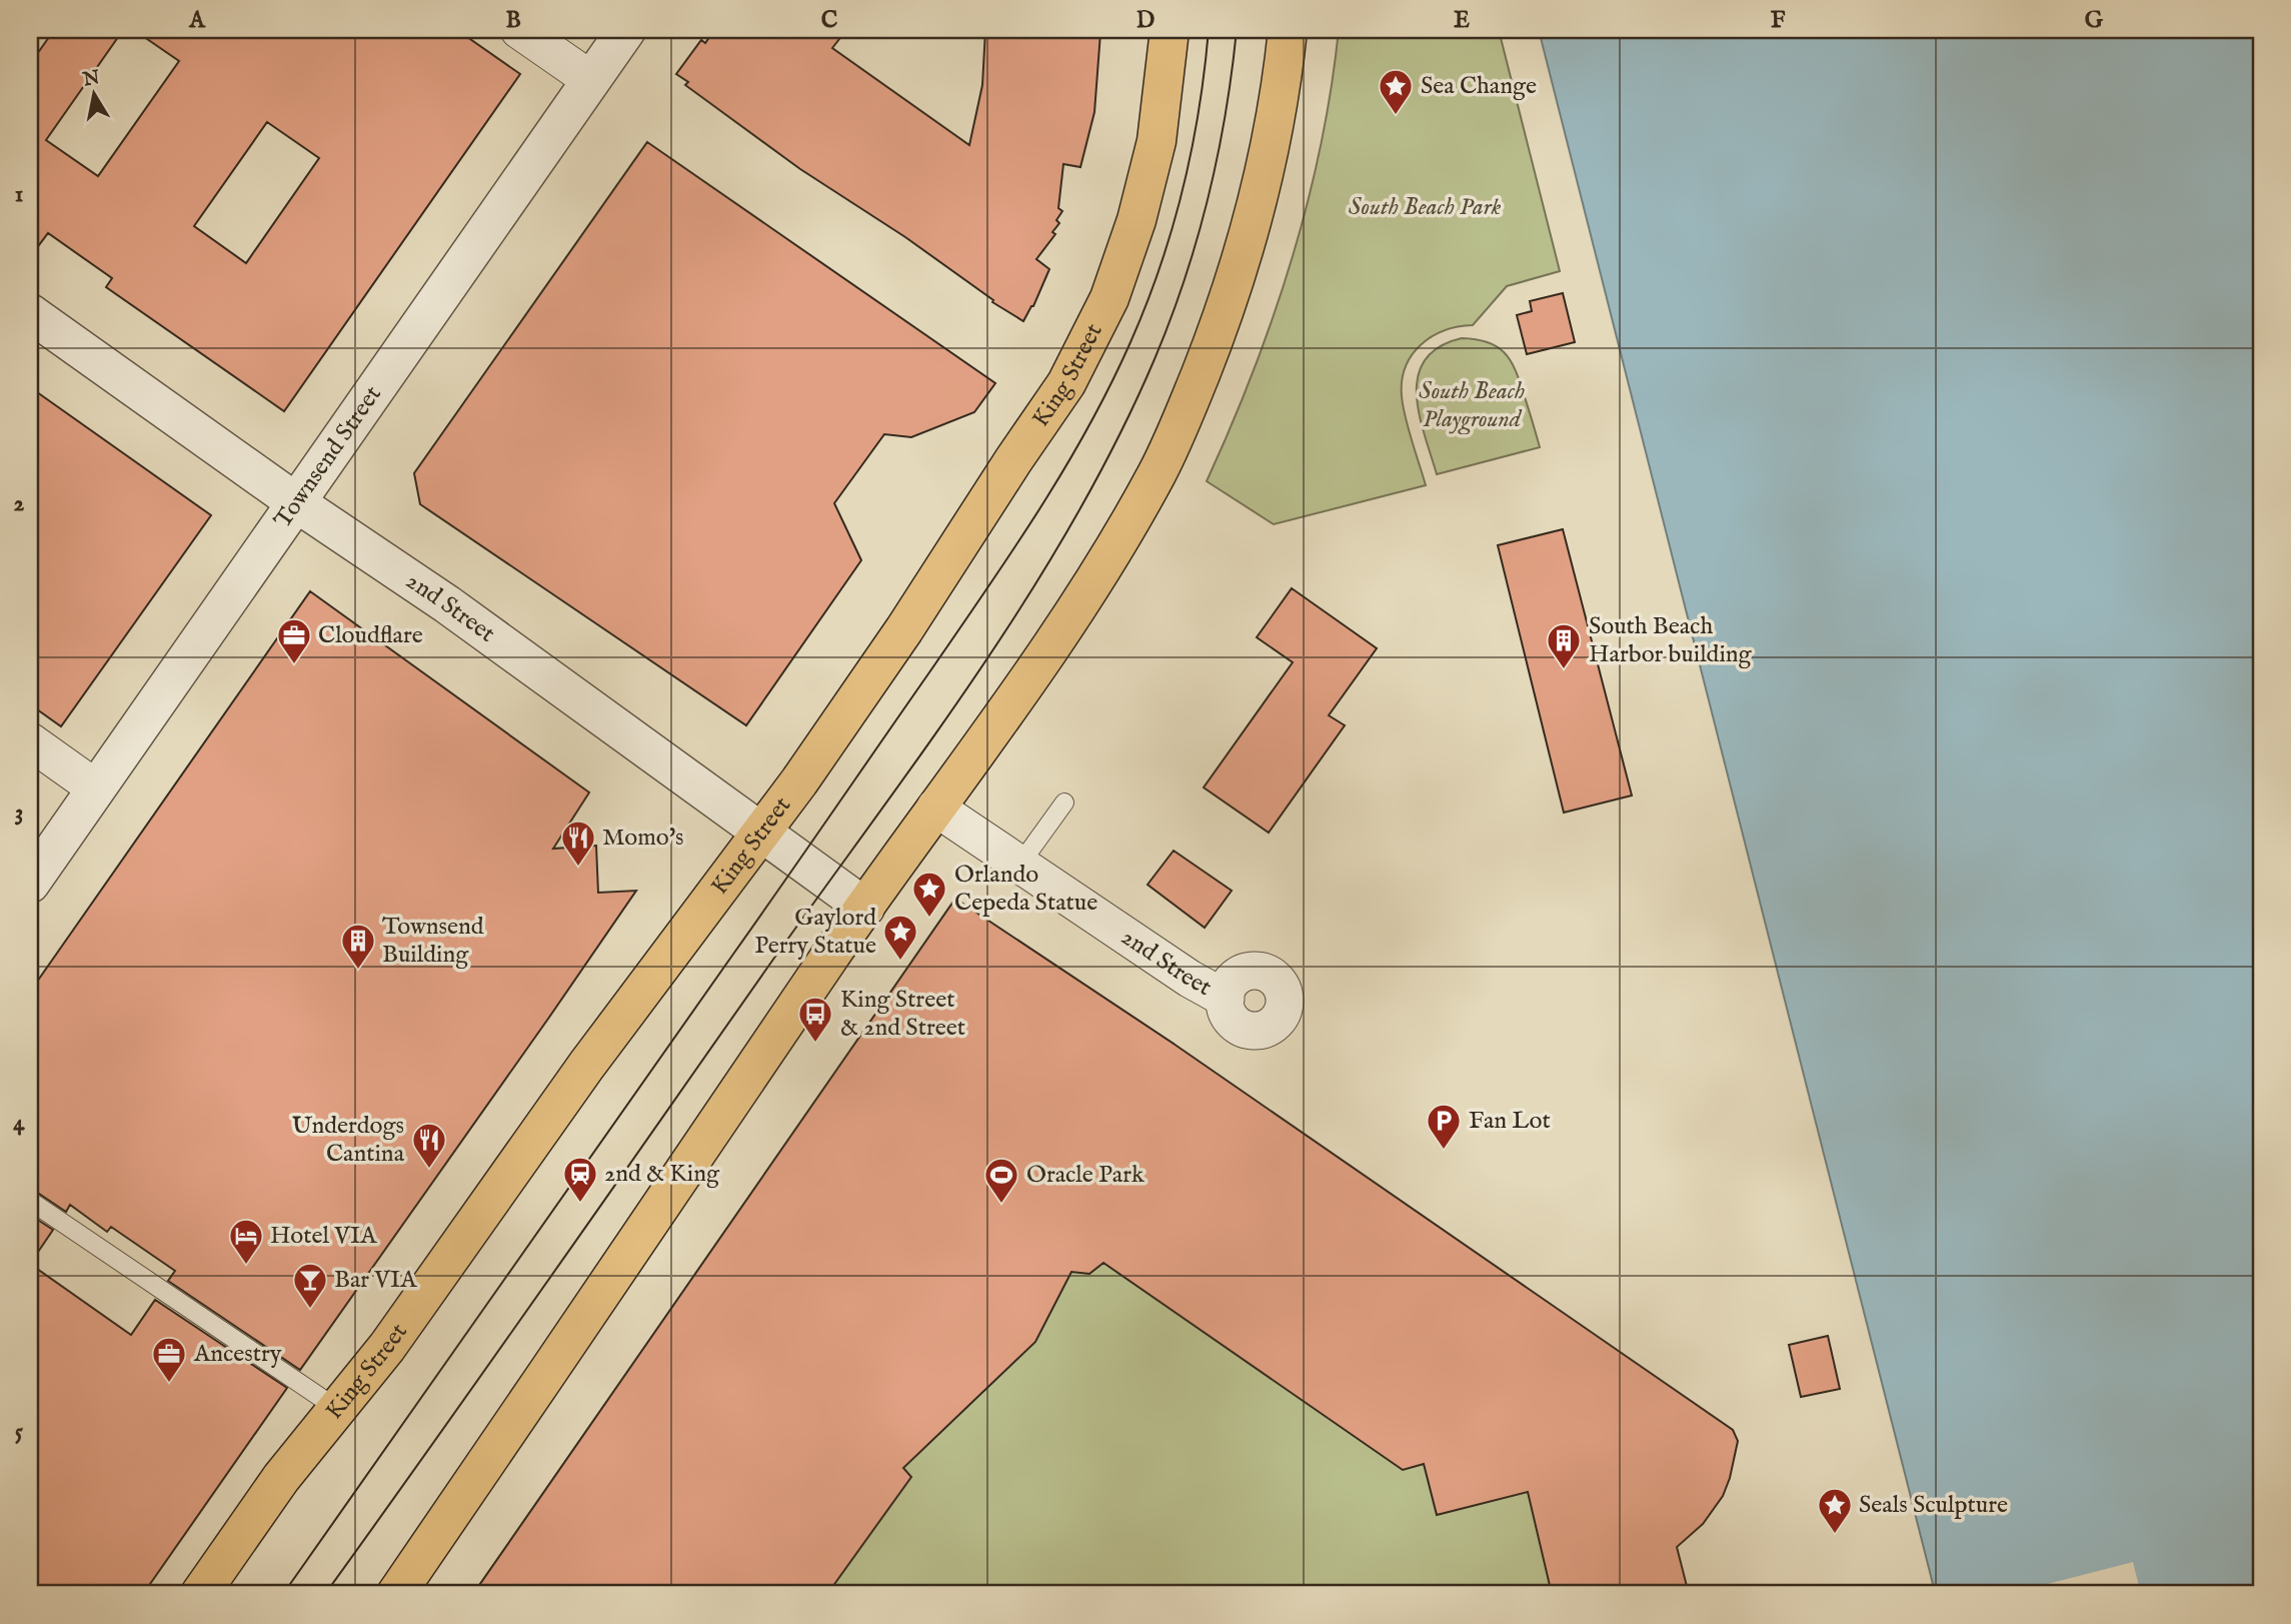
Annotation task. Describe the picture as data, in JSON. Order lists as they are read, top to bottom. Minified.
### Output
{"streets":{"main road":["King Street"],"street":["Townsend Street","2nd Street"]},"crossings":[["King Street","2nd Street"],["Townsend Street","2nd Street"]],"parks":["South Beach Park","South Beach Playground"],"places":{"place":["Sea Change","Orlando Cepeda Statue","Gaylord Perry Statue","Seals Sculpture"],"office":["Cloudflare","Ancestry"],"building":["South Beach Harbor building","Townsend Building"],"restaurant":["Momo's","Underdogs Cantina"],"bus stop":["King Street & 2nd Street"],"parking":["Fan Lot"],"station":["2nd & King"],"sports":["Oracle Park"],"hotel":["Hotel VIA"],"bar":["Bar VIA"]},"north":"top","grid":{"columns":["A","B","C","D","E","F","G"],"rows":["1","2","3","4","5"]}}
